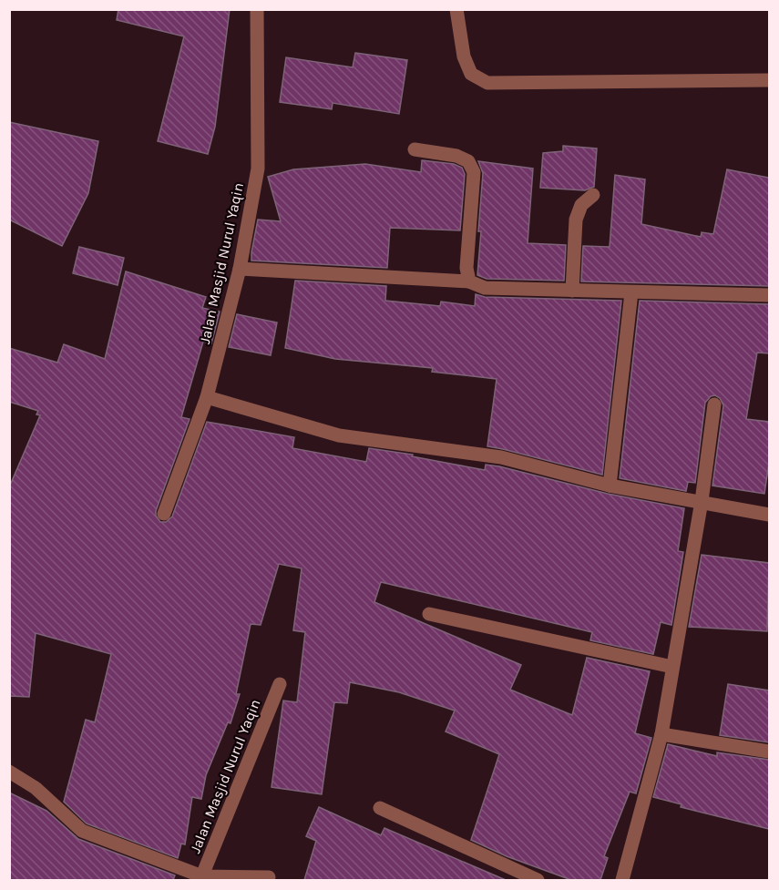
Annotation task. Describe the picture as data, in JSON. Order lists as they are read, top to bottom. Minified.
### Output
{"streets":{"street":["Jalan Masjid Nurul Yaqin"]}}
